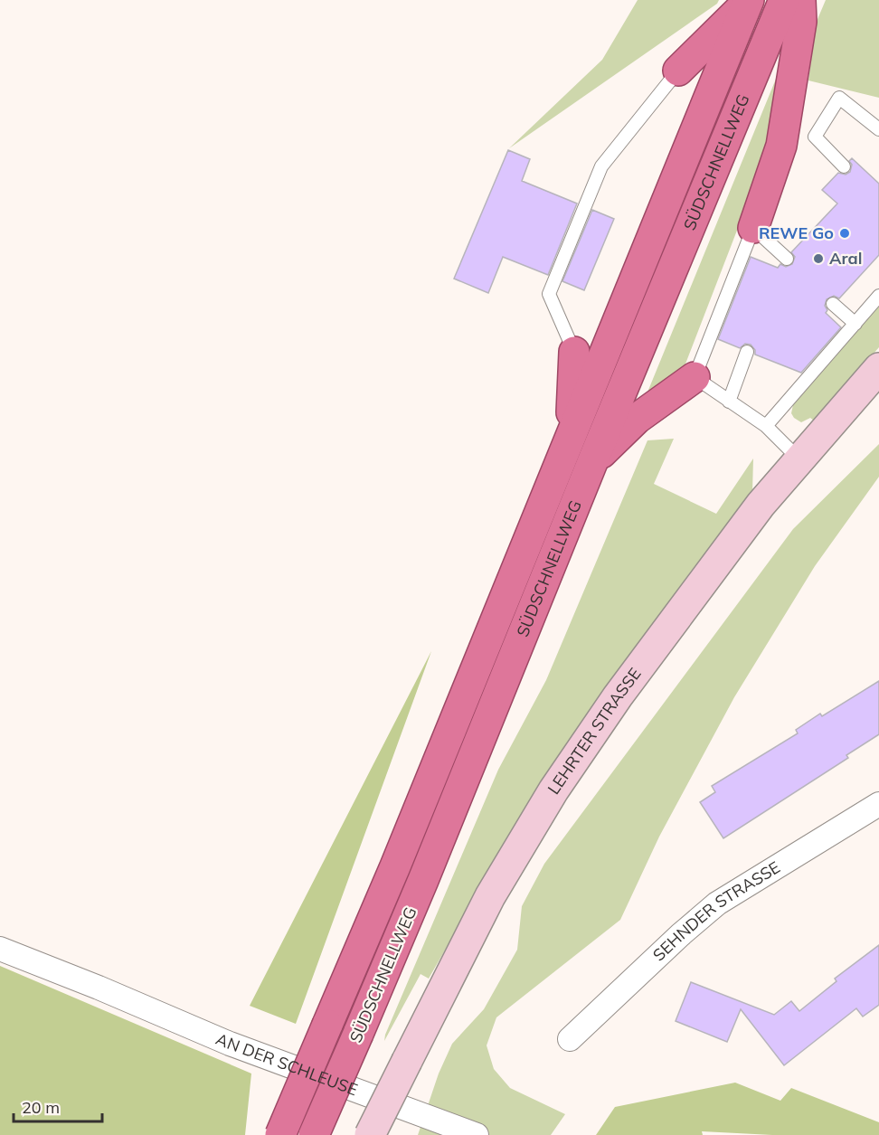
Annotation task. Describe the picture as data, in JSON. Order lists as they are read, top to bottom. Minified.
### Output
{"streets":{"highway":["SÜDSCHNELLWEG"],"main road":["LEHRTER STRASSE"],"street":["SEHNDER STRASSE","AN DER SCHLEUSE"]},"places":["REWE Go","Aral"],"scale_bar":"20 m"}
